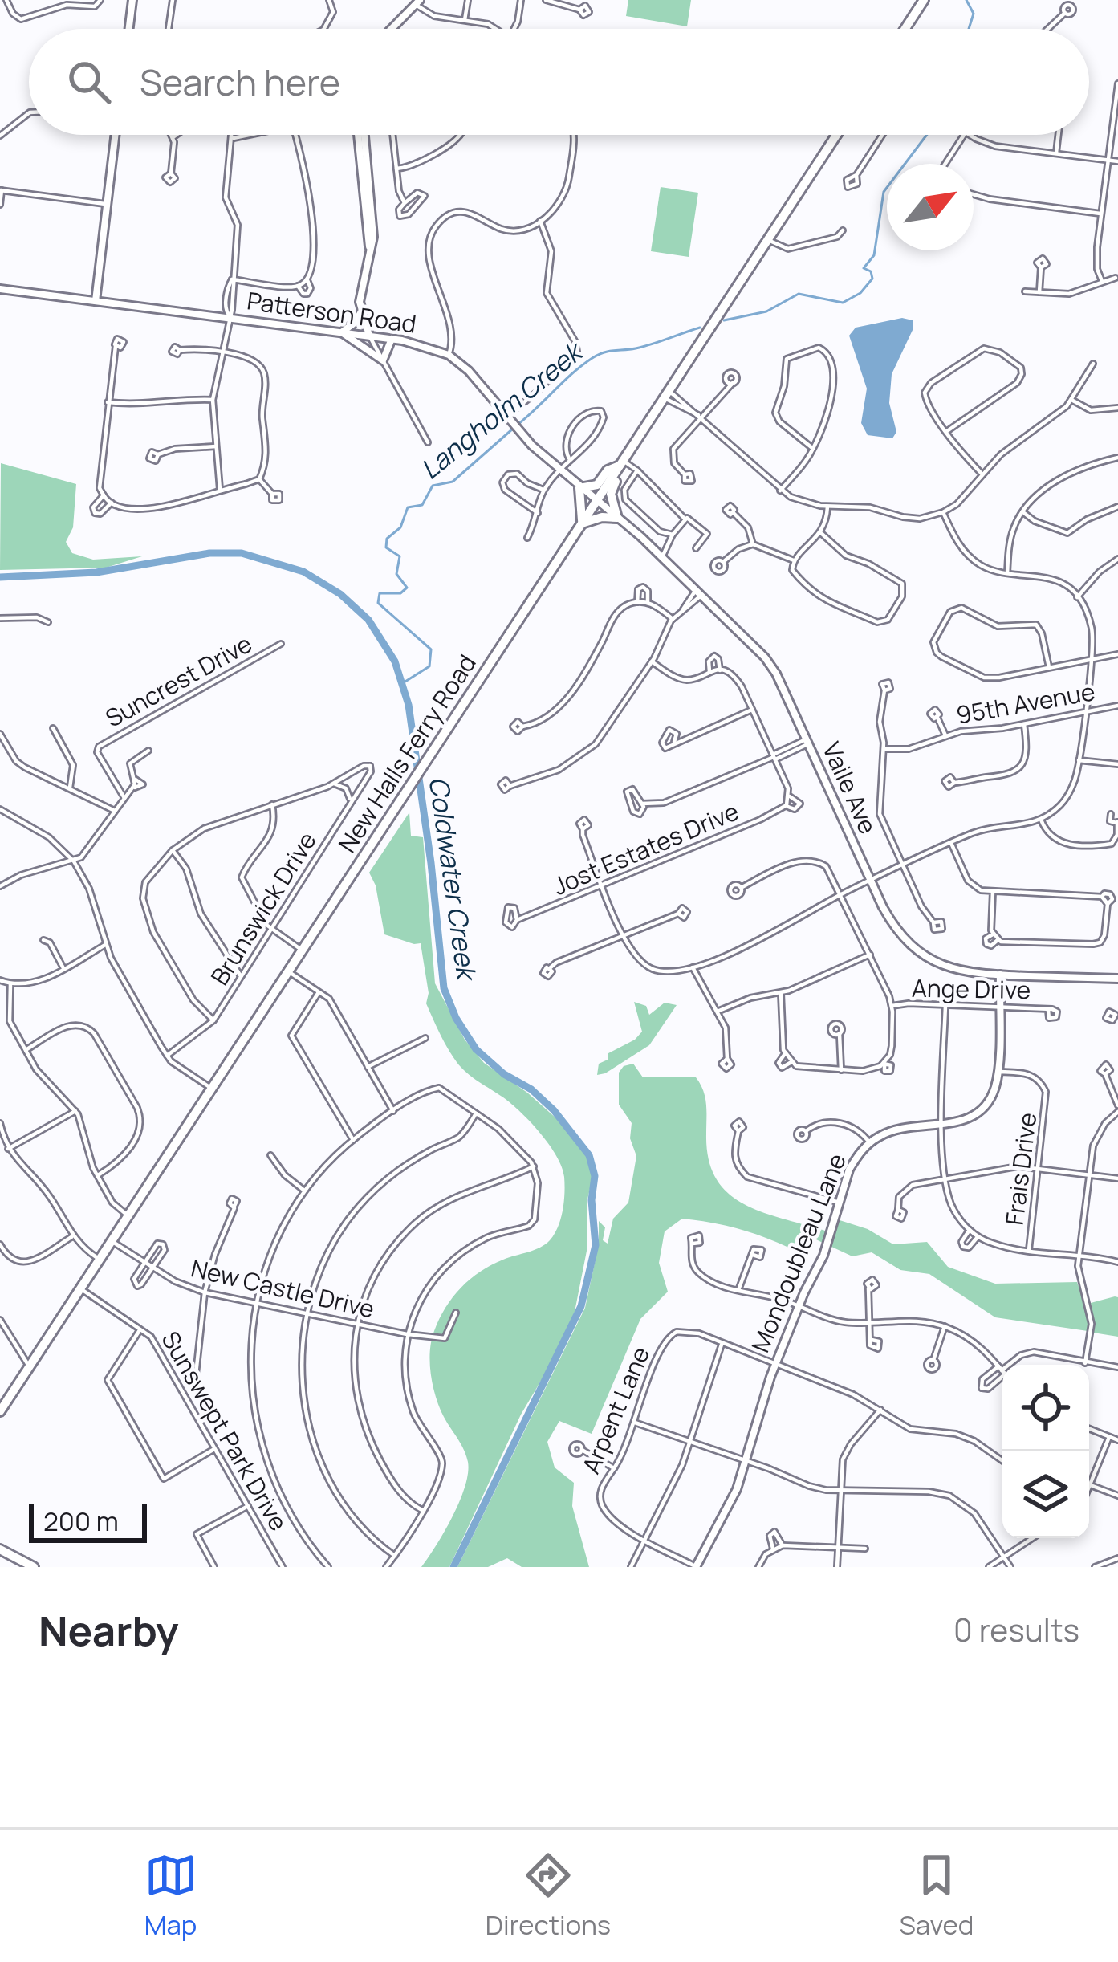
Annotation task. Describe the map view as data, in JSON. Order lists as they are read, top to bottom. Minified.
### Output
{"streets":{"main road":["Patterson Road","New Halls Ferry Road","Vaile Ave","Mondoubleau Lane"],"street":["Suncrest Drive","95th Avenue","Jost Estates Drive","Brunswick Drive","Ange Drive","Frais Drive","New Castle Drive","Arpent Lane","Sunswept Park Drive"]},"crossings":[["Patterson Road","New Halls Ferry Road"],["Patterson Road","Vaile Ave"],["New Halls Ferry Road","Vaile Ave"],["New Halls Ferry Road","New Castle Drive"],["New Halls Ferry Road","Sunswept Park Drive"],["Vaile Ave","Mondoubleau Lane"],["Ange Drive","Mondoubleau Lane"],["Frais Drive","Mondoubleau Lane"],["Mondoubleau Lane","Arpent Lane"]],"water":["Langholm Creek","Coldwater Creek"],"scale_bar":"200 m","north":"top right","page":{"search":"Search here","scale":"200 m","heading":["Nearby","0 results"],"nav":["Map","Directions","Saved"]}}
